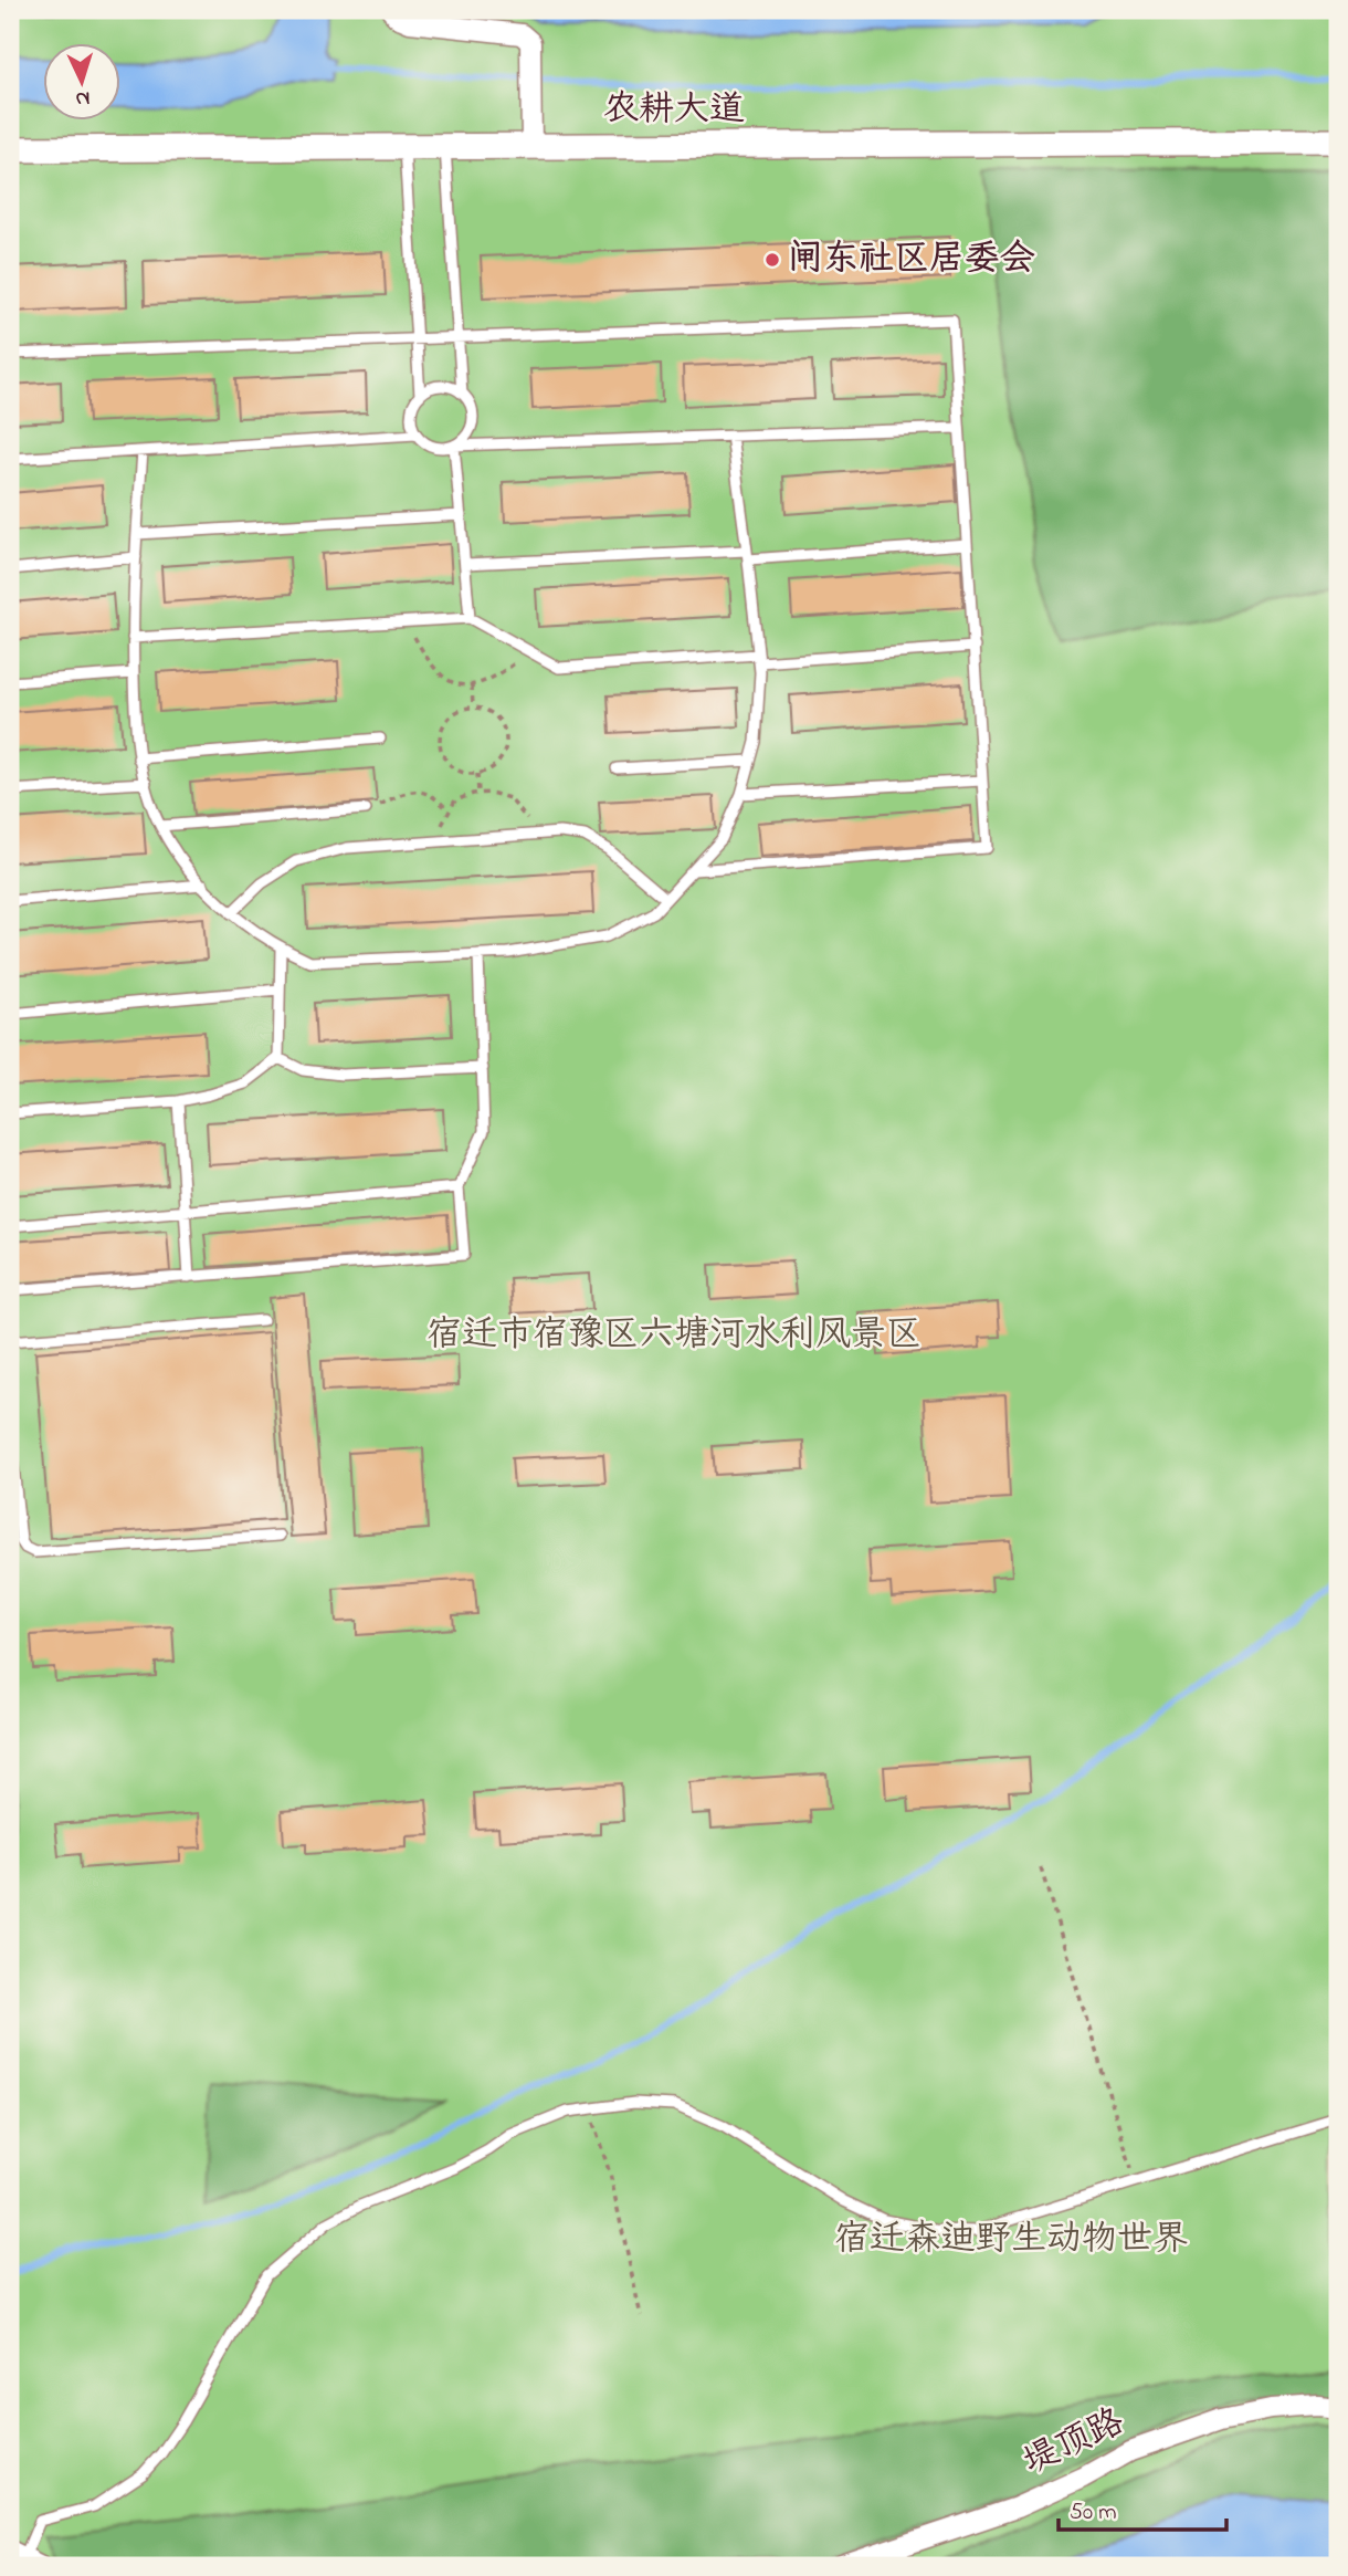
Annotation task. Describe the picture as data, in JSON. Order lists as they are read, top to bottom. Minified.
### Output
{"streets":{"street":["农耕大道","堤顶路"]},"parks":["宿迁市宿豫区六塘河水利风景区","宿迁森迪野生动物世界"],"places":["闸东社区居委会"],"scale_bar":"50 m","north":"bottom"}
